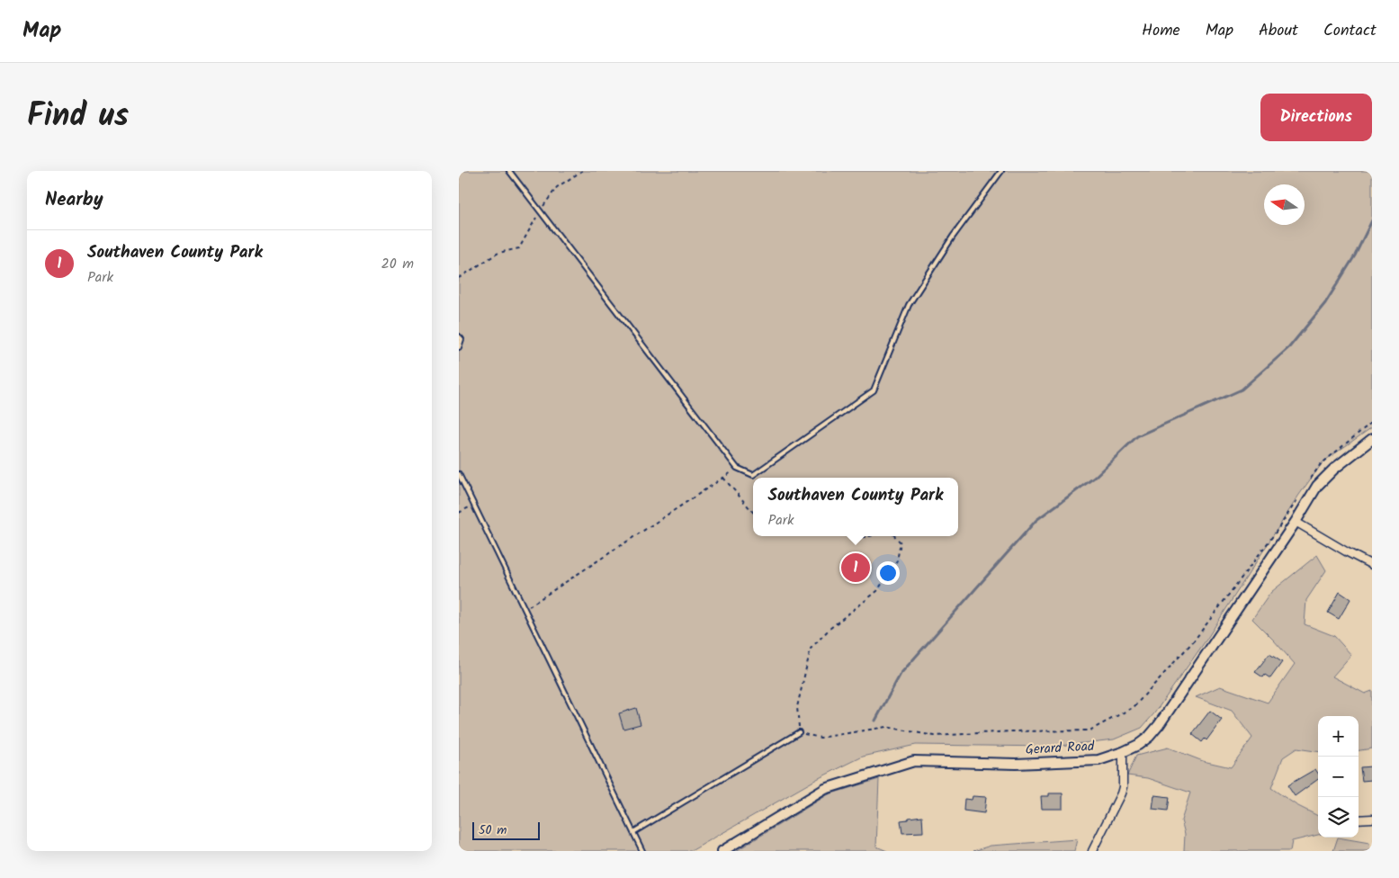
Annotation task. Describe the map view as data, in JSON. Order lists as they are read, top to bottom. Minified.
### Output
{"streets":{"street":["Gerard Road"]},"scale_bar":"50 m","north":"left","page":{"header":"Map","nav":["Home","Map","About","Contact"],"title":"Find us","buttons":"Directions","heading":"Nearby","list":[{"mark":"1","name":"Southaven County Park","note":"Park","value":"20 m"}],"popup":["Southaven County Park","Park"],"pins":"1","map_buttons":["+","−"],"scale":"50 m"}}
